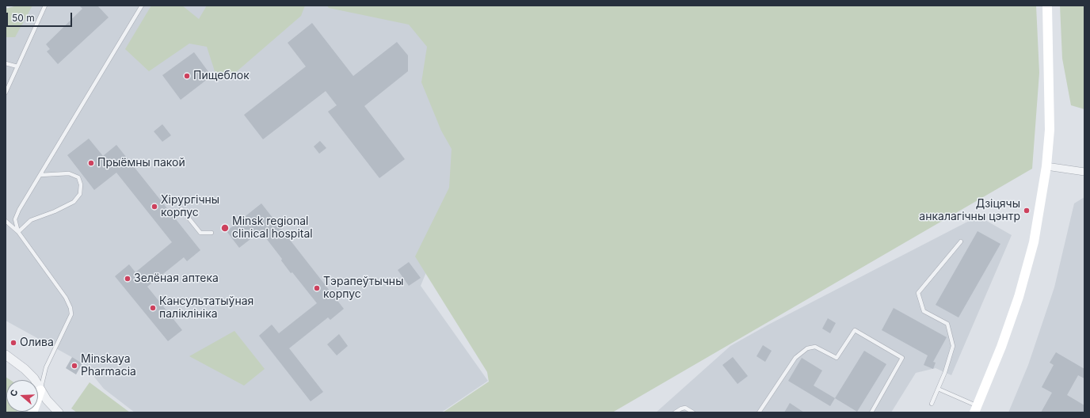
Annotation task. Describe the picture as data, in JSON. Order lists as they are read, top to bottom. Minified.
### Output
{"places":["Пищеблок","Прыёмны пакой","Хірургічны корпус","Дзіцячы анкалагічны цэнтр","Minsk regional clinical hospital","Зелёная аптека","Тэрапеўтычны корпус","Кансультатыўная паліклініка","Олива","Minskaya Pharmacia"],"scale_bar":"50 m","north":"left"}
